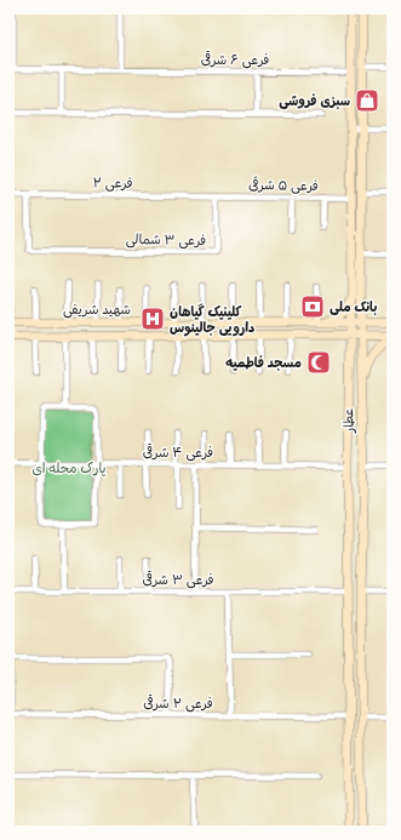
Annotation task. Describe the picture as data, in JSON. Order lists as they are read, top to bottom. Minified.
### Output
{"streets":{"main road":["شهید شریفی","عطار"],"street":["فرعی ۶ شرقی","فرعی ۲","فرعی ۵ شرقی","فرعی ۳ شمالی","فرعی ۴ شرقی","فرعی ۳ شرقی","فرعی ۲ شرقی"]},"crossings":[["فرعی ۶ شرقی","عطار"],["فرعی ۲","فرعی ۵ شرقی"],["فرعی ۲","فرعی ۳ شمالی"],["فرعی ۵ شرقی","فرعی ۳ شمالی"],["فرعی ۵ شرقی","عطار"],["شهید شریفی","عطار"],["عطار","فرعی ۴ شرقی"],["عطار","فرعی ۳ شرقی"],["عطار","فرعی ۲ شرقی"]],"parks":["پارک محله ای"],"places":{"shop":["سبزی فروشی"],"bank":["بانک ملی"],"hospital":["کلینیک گیاهان دارویی جالینوس"],"mosque":["مسجد فاطمیه"]}}
